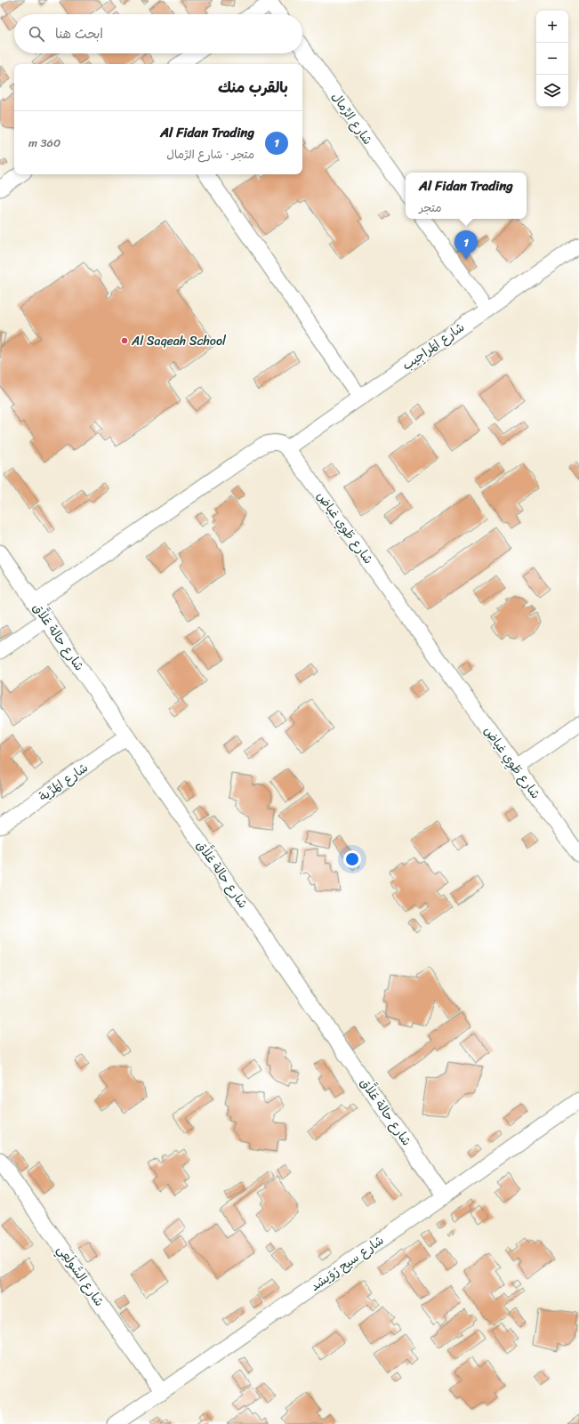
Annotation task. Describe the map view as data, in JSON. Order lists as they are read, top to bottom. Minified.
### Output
{"streets":{"street":["شارع الرِّمال","شارع المَراجِيب","شارع طَوِي غياض","شارع حالة عَلاَّق","شارع المَرِّية","شارع سيح رُوَيشد","شارع السُّولَعِي"]},"crossings":[["شارع المَراجِيب","شارع طَوِي غياض"],["شارع حالة عَلاَّق","شارع المَرِّية"],["شارع حالة عَلاَّق","شارع سيح رُوَيشد"],["شارع سيح رُوَيشد","شارع السُّولَعِي"]],"places":["Al Saqeah School"],"page":{"map_buttons":["+","−"],"search":"ابحث هنا","heading":"بالقرب منك","list":[{"mark":"1","name":"Al Fidan Trading","note":"متجر · شارع الرِّمال","value":"360 m"}],"popup":["Al Fidan Trading","متجر"],"pins":"1"}}
